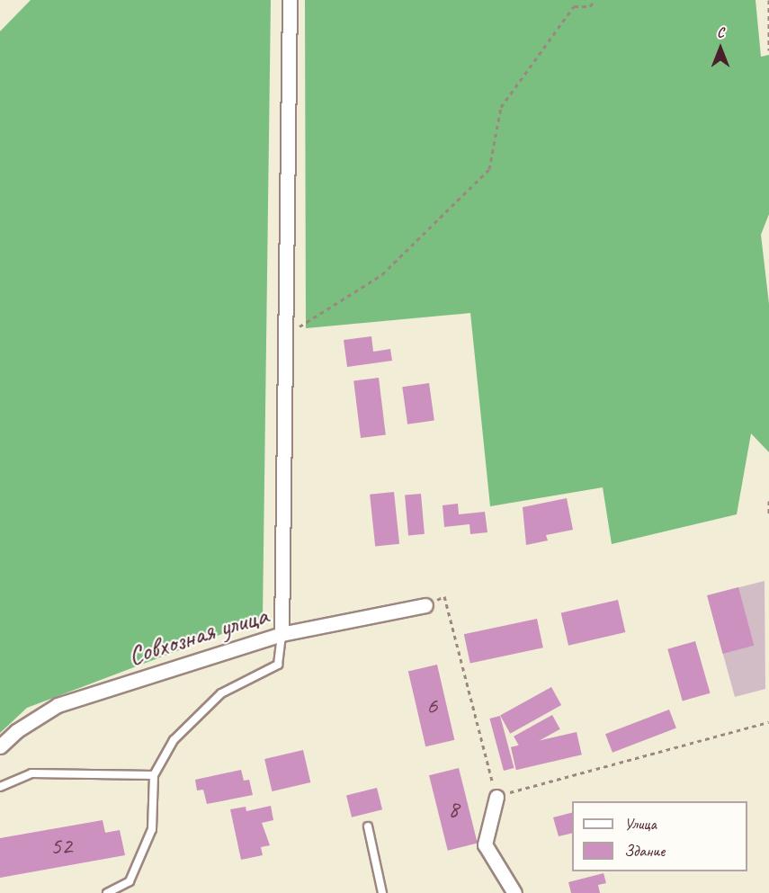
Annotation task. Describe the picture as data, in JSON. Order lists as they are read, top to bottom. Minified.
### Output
{"streets":{"street":["Совхозная улица"]},"house_numbers":["6","8","52"],"legend":["Улица","Здание"],"north":"top"}
